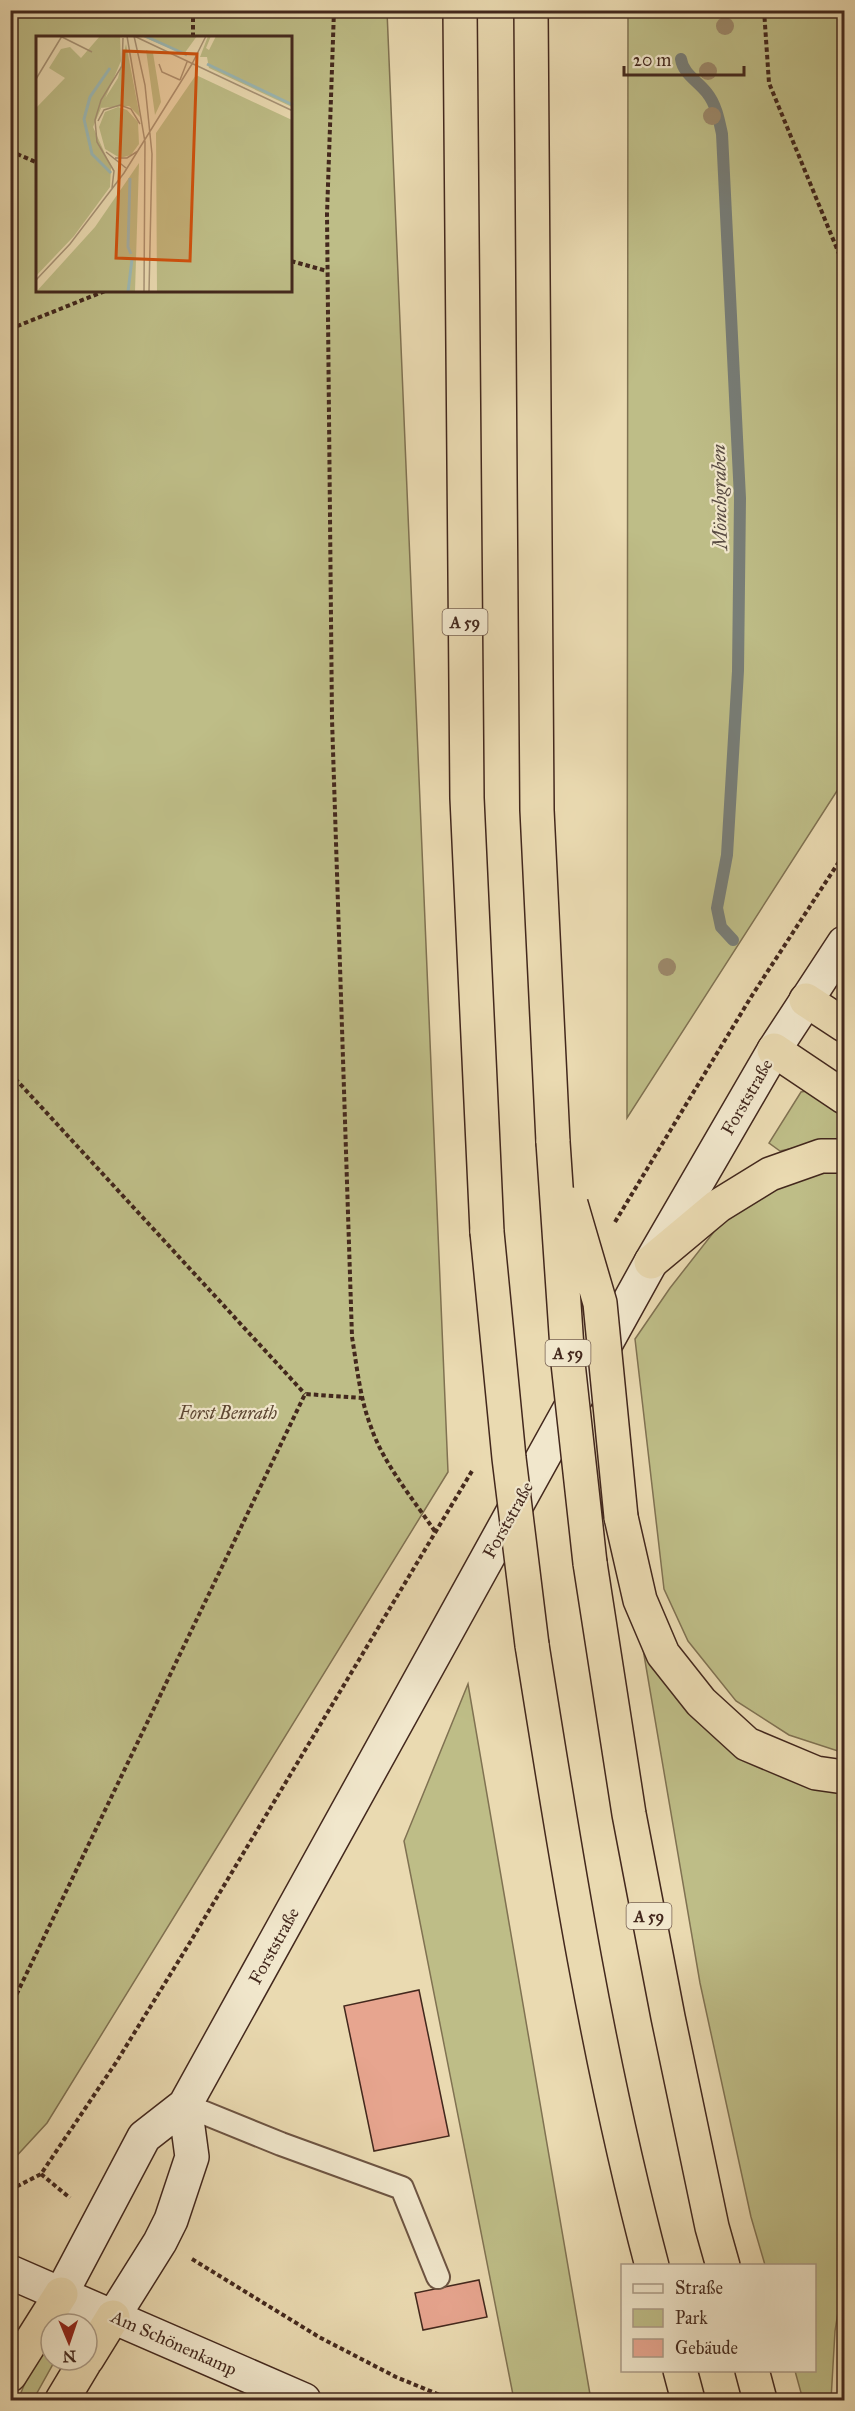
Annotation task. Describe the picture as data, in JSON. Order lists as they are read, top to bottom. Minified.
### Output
{"streets":{"highway":["A 59"],"main road":["Forststraße","Am Schönenkamp"]},"crossings":[["Forststraße","Am Schönenkamp"]],"water":["Mönchgraben"],"parks":["Forst Benrath"],"legend":["Straße","Park","Gebäude"],"scale_bar":"20 m","north":"bottom"}
